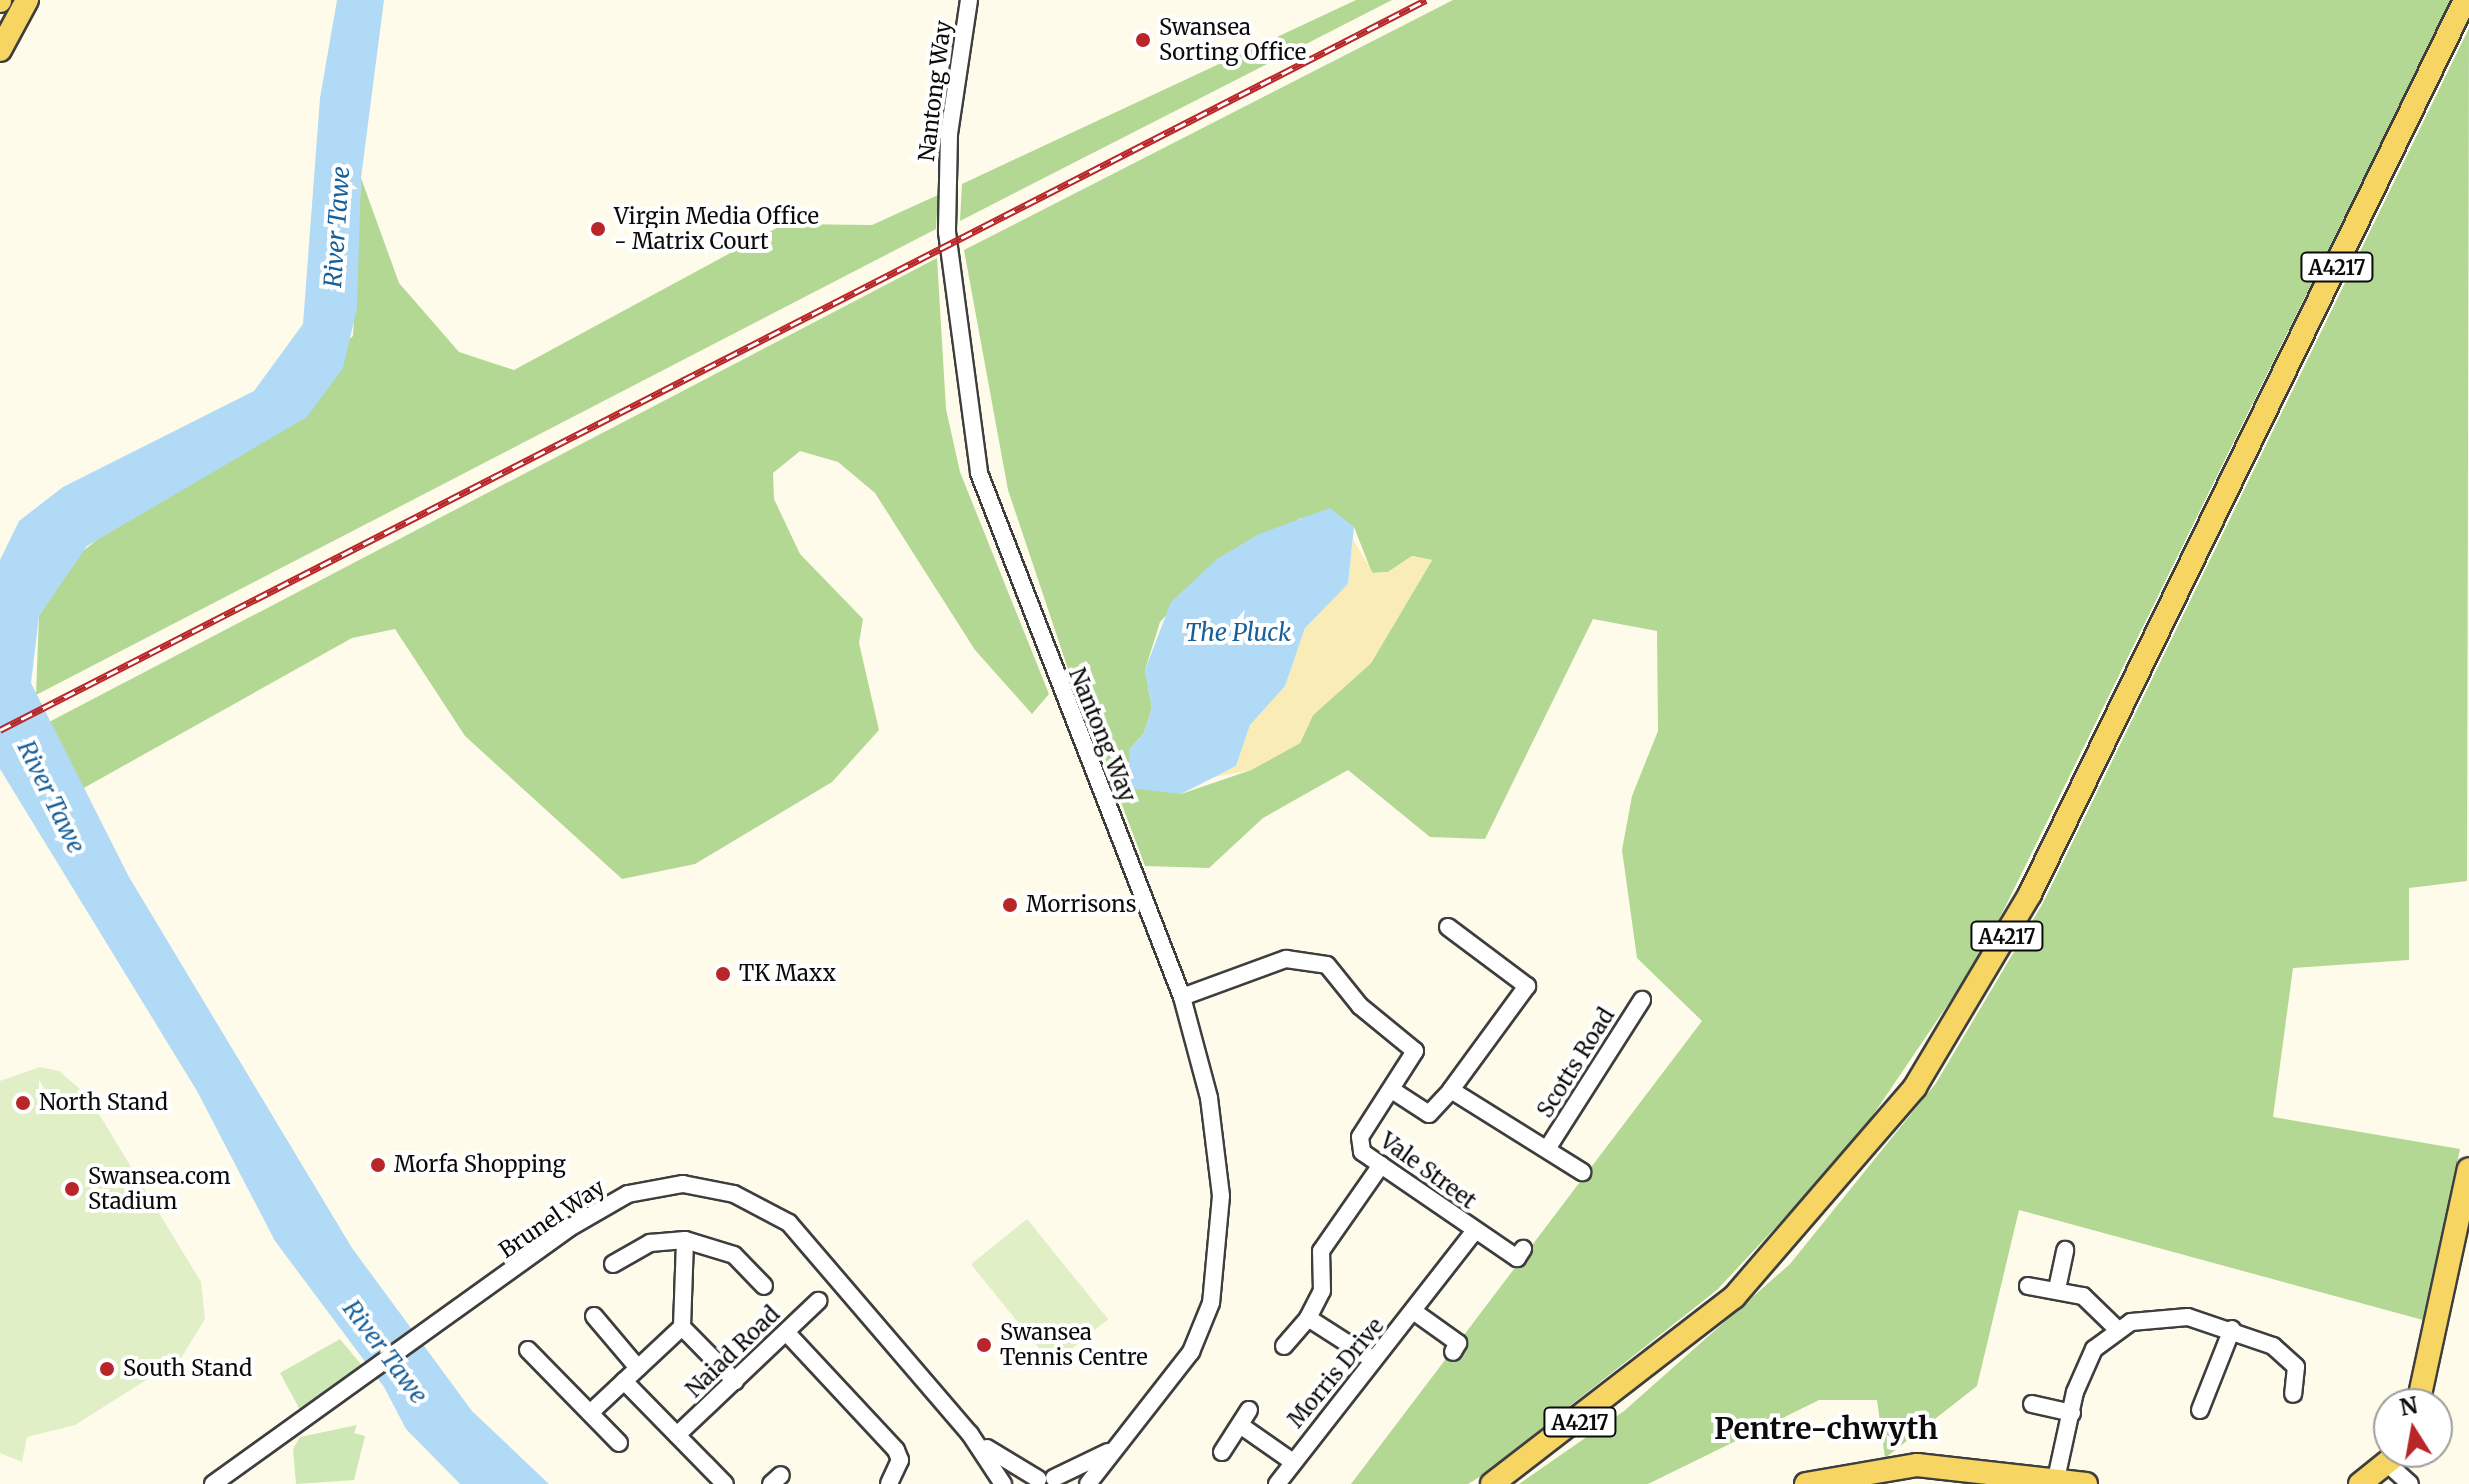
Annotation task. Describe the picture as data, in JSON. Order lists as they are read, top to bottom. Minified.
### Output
{"streets":{"main road":["A4217"],"street":["Nantong Way","Scotts Road","Vale Street","Brunel Way","Naiad Road","Morris Drive"]},"crossings":[["Nantong Way","Vale Street"],["Nantong Way","Brunel Way"],["Vale Street","Morris Drive"]],"districts":["Pentre-chwyth"],"water":["River Tawe","The Pluck"],"places":["Swansea Sorting Office","Virgin Media Office - Matrix Court","Morrisons","TK Maxx","North Stand","Morfa Shopping","Swansea.com Stadium","Swansea Tennis Centre","South Stand"],"north":"top"}
